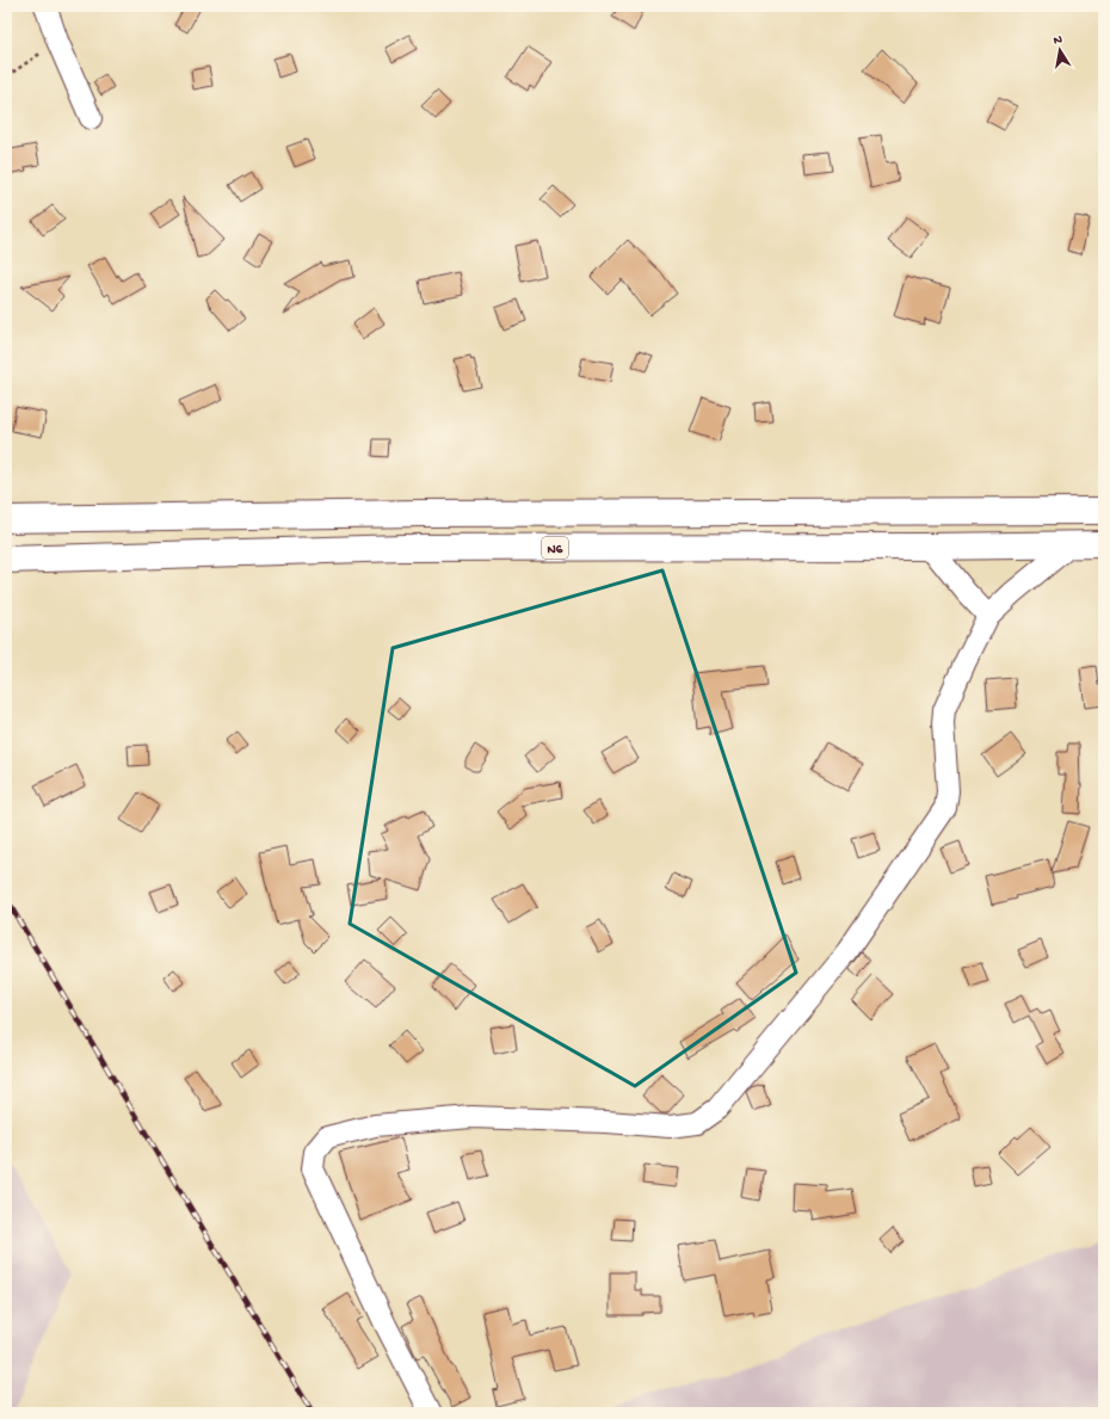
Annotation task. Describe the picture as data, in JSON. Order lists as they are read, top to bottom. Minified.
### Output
{"streets":{"highway":["N6"]},"north":"top"}
